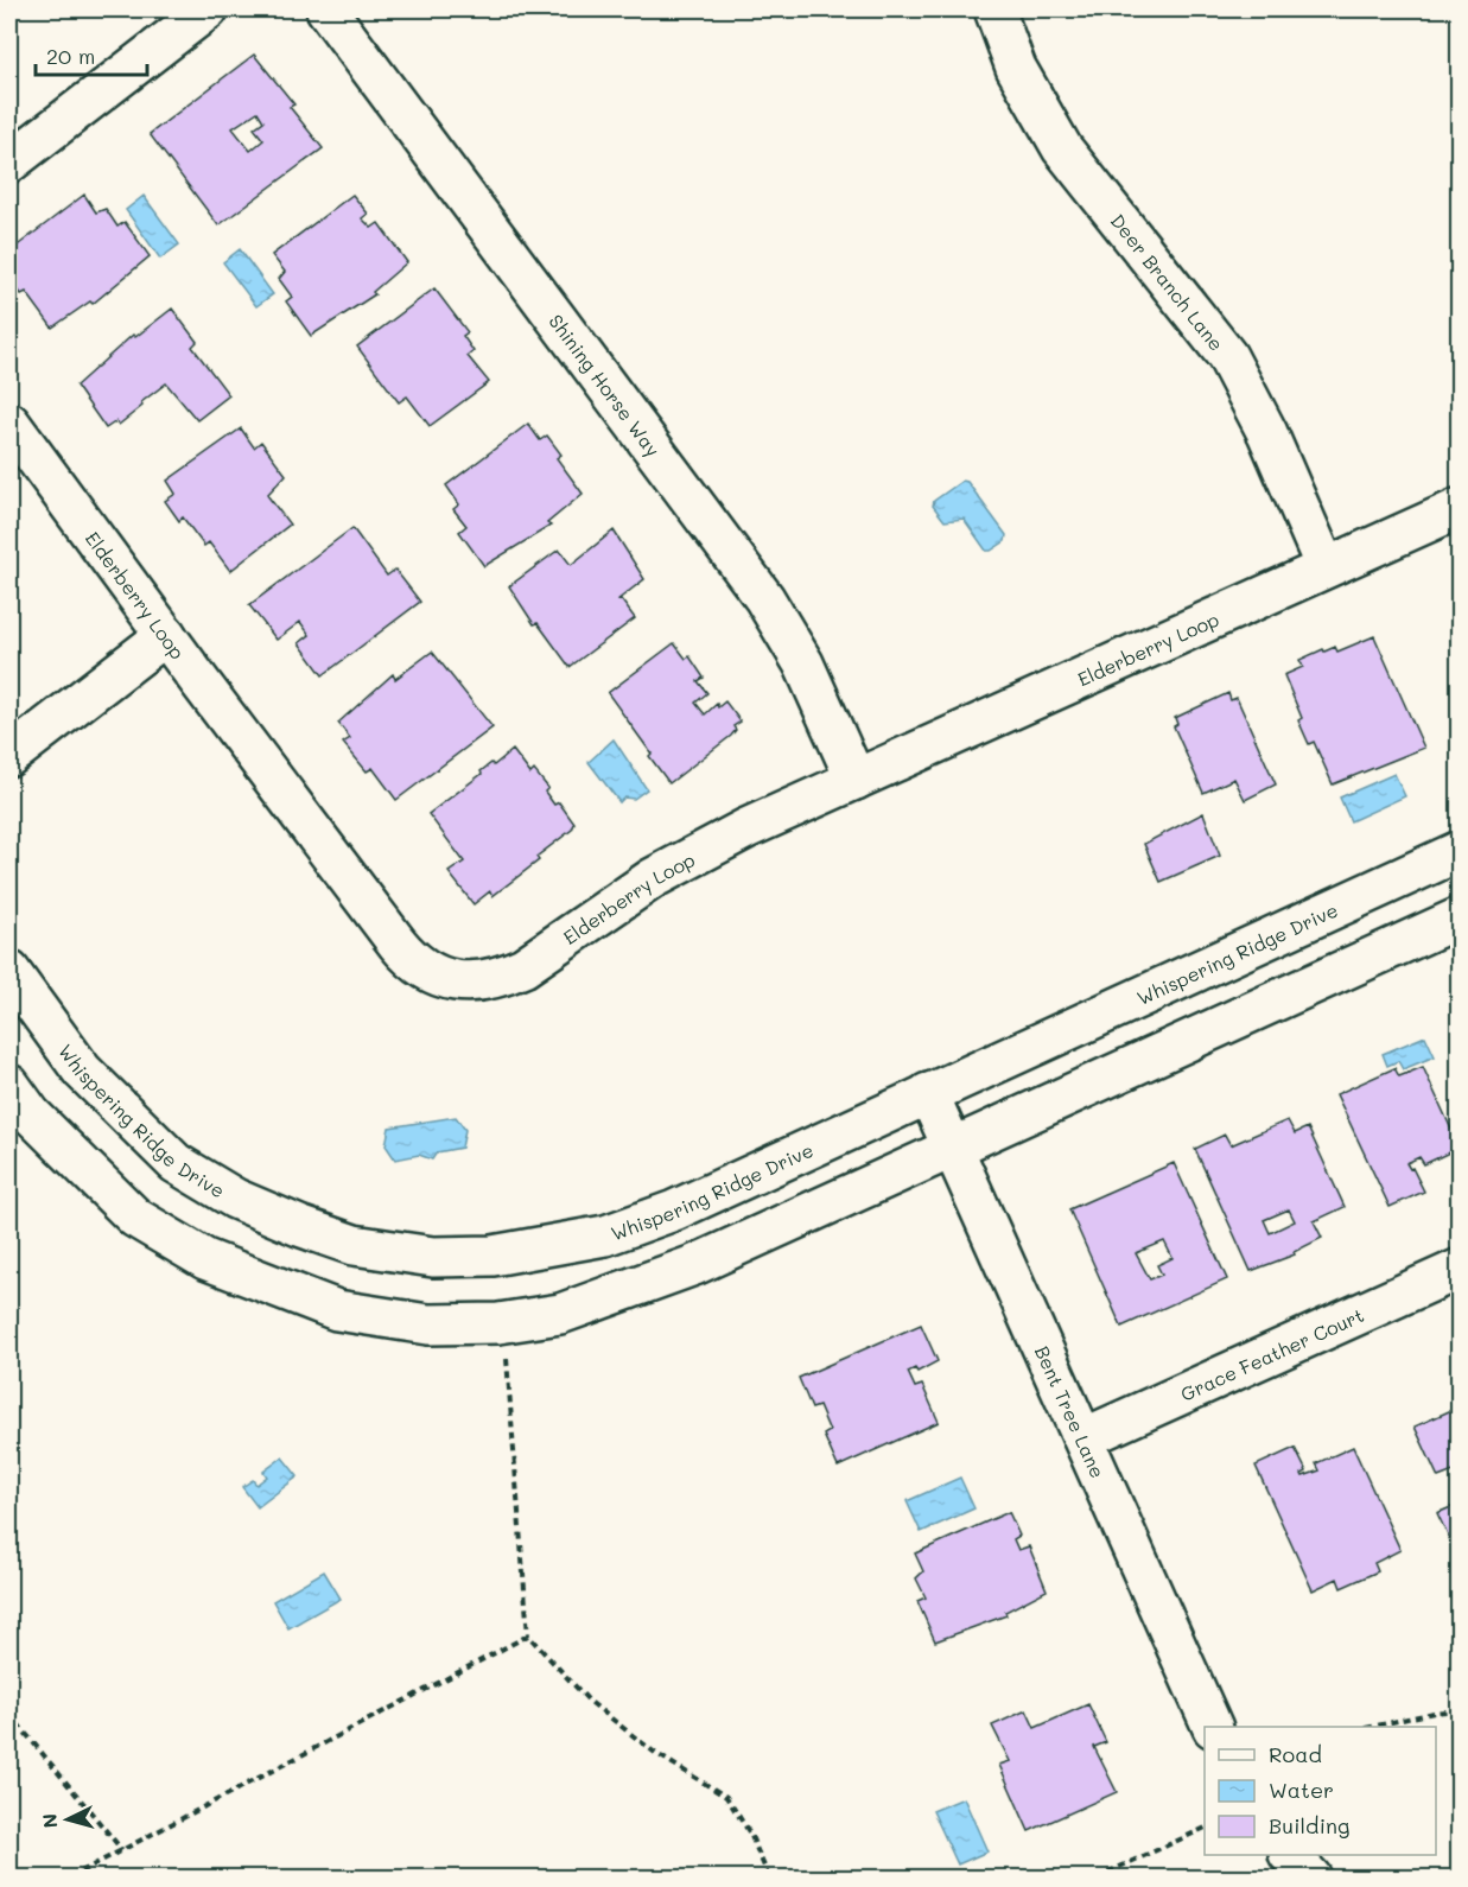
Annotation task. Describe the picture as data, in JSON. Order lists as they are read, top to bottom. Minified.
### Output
{"streets":{"street":["Deer Branch Lane","Shining Horse Way","Elderberry Loop","Whispering Ridge Drive","Grace Feather Court","Bent Tree Lane"]},"crossings":[["Deer Branch Lane","Elderberry Loop"],["Shining Horse Way","Elderberry Loop"],["Whispering Ridge Drive","Bent Tree Lane"],["Grace Feather Court","Bent Tree Lane"]],"legend":["Road","Water","Building"],"scale_bar":"20 m","north":"left"}
